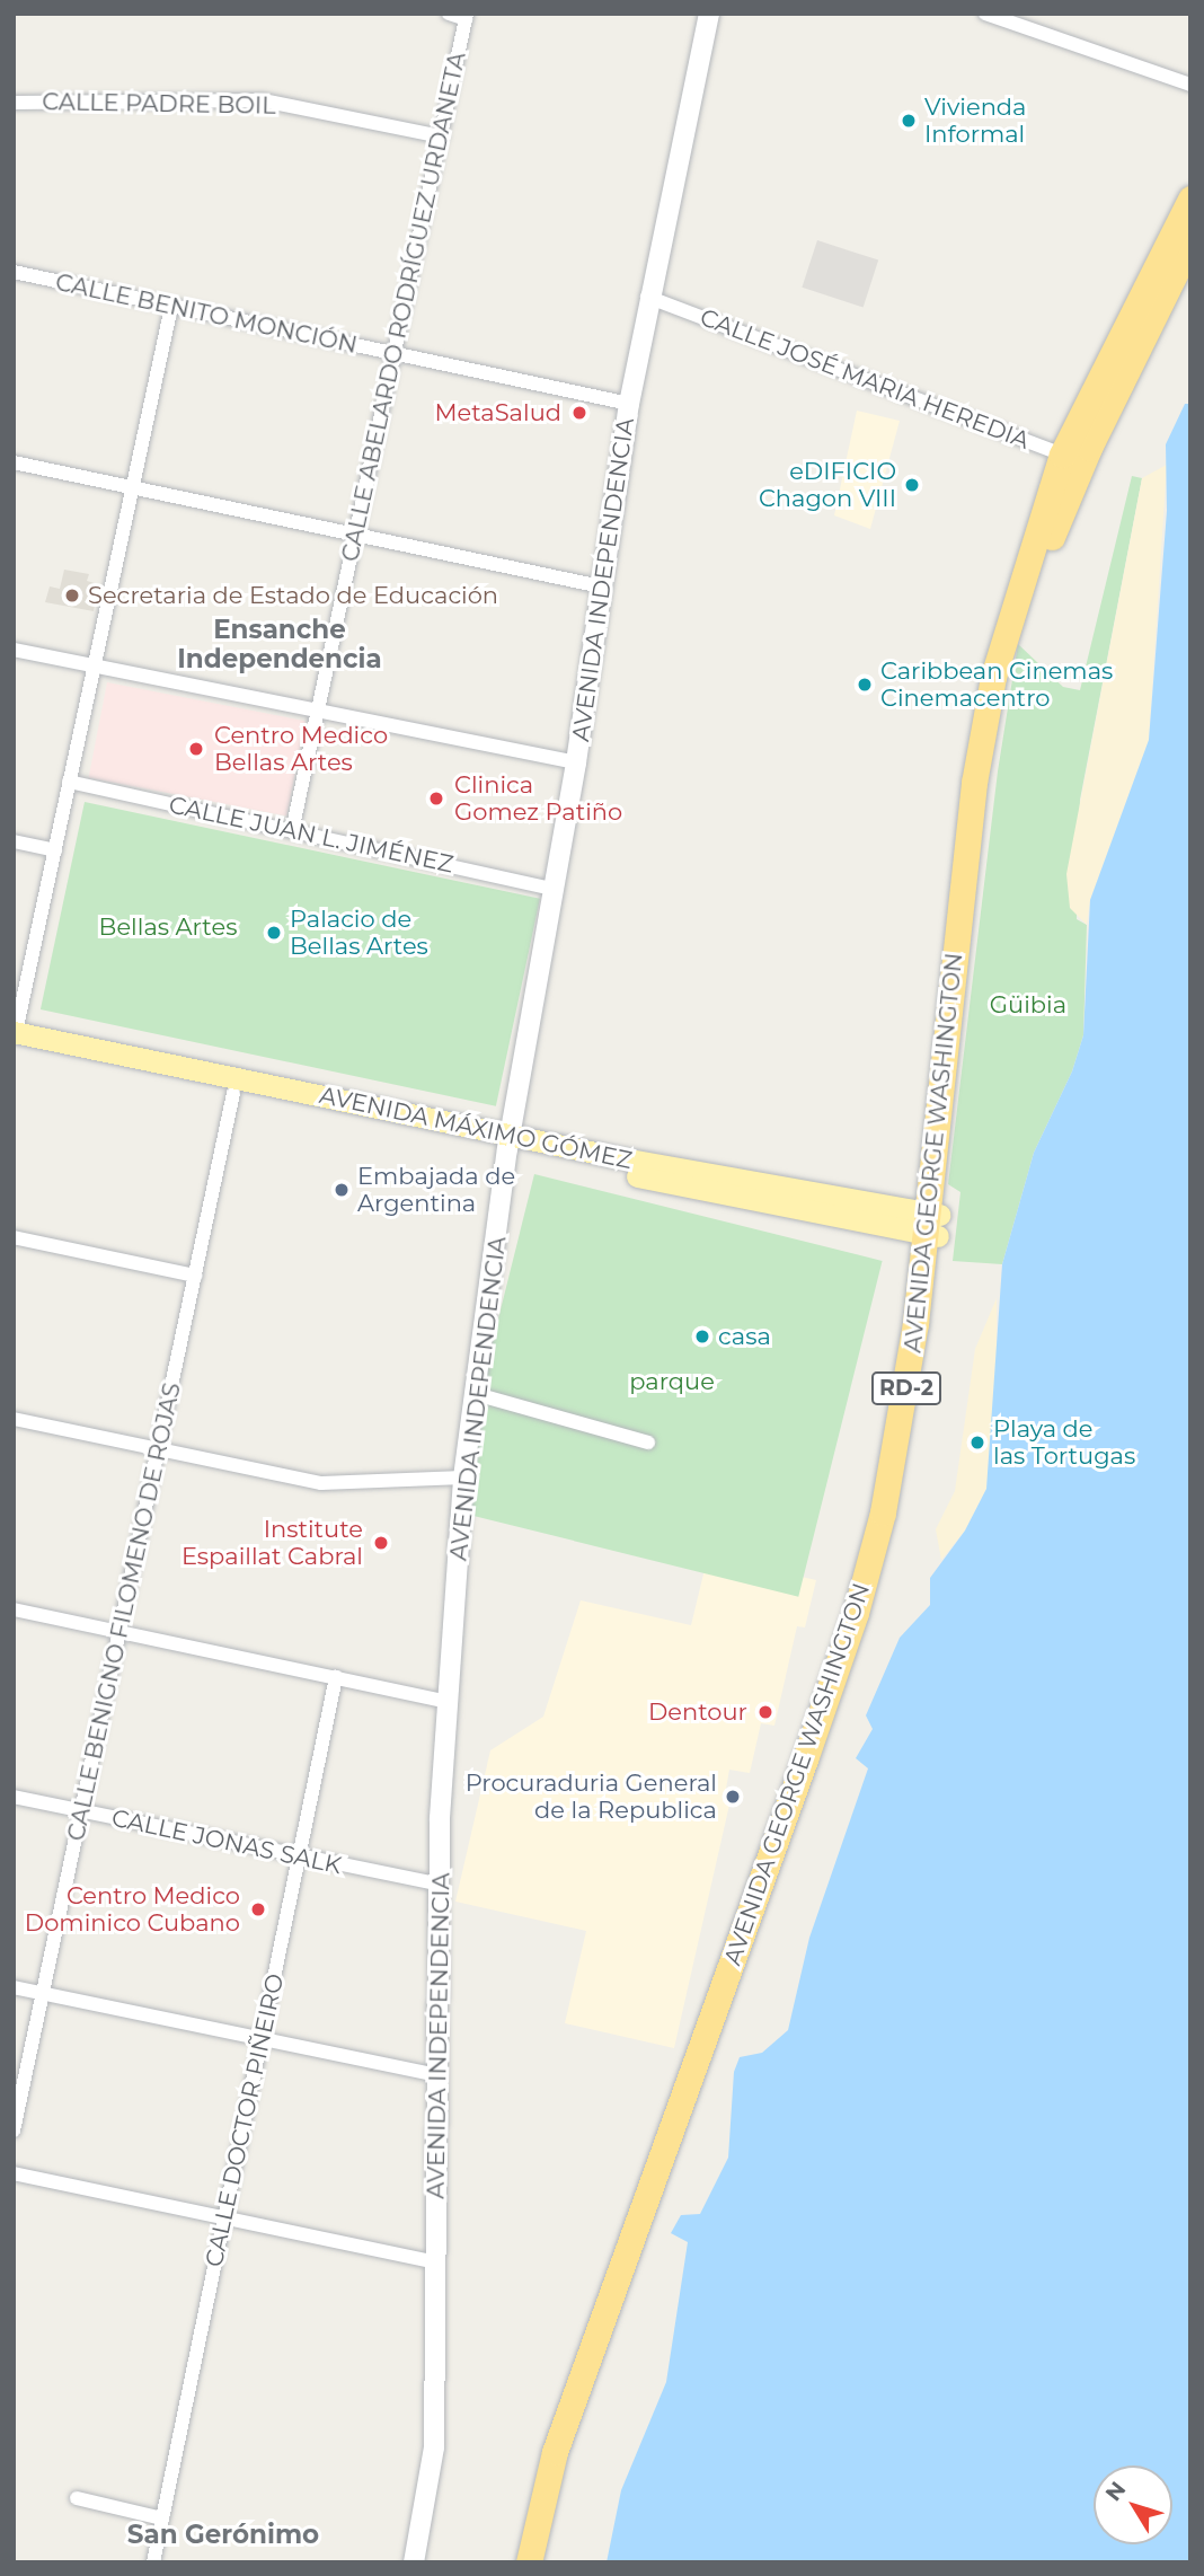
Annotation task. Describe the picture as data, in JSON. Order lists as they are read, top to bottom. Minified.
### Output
{"streets":{"highway":["AVENIDA GEORGE WASHINGTON","RD-2"],"main road":["AVENIDA INDEPENDENCIA","AVENIDA MÁXIMO GÓMEZ"],"street":["CALLE PADRE BOIL","CALLE ABELARDO RODRÍGUEZ URDANETA","CALLE BENITO MONCIÓN","CALLE JOSÉ MARIA HEREDIA","CALLE JUAN L. JIMÉNEZ","CALLE BENIGNO FILOMENO DE ROJAS","CALLE JONAS SALK","CALLE DOCTOR PIÑEIRO"]},"crossings":[["CALLE PADRE BOIL","CALLE ABELARDO RODRÍGUEZ URDANETA"],["CALLE ABELARDO RODRÍGUEZ URDANETA","CALLE BENITO MONCIÓN"],["CALLE ABELARDO RODRÍGUEZ URDANETA","CALLE JUAN L. JIMÉNEZ"],["CALLE BENITO MONCIÓN","AVENIDA INDEPENDENCIA"],["CALLE JOSÉ MARIA HEREDIA","AVENIDA INDEPENDENCIA"],["CALLE JOSÉ MARIA HEREDIA","AVENIDA GEORGE WASHINGTON"],["AVENIDA INDEPENDENCIA","CALLE JUAN L. JIMÉNEZ"],["AVENIDA INDEPENDENCIA","AVENIDA MÁXIMO GÓMEZ"],["AVENIDA INDEPENDENCIA","CALLE JONAS SALK"],["AVENIDA MÁXIMO GÓMEZ","AVENIDA GEORGE WASHINGTON"],["AVENIDA MÁXIMO GÓMEZ","CALLE BENIGNO FILOMENO DE ROJAS"],["CALLE BENIGNO FILOMENO DE ROJAS","CALLE JONAS SALK"],["CALLE JONAS SALK","CALLE DOCTOR PIÑEIRO"]],"districts":["Ensanche Independencia","San Gerónimo"],"parks":["Bellas Artes","Güibia","parque"],"places":["Vivienda Informal","MetaSalud","eDIFICIO Chagon VIII","Secretaria de Estado de Educación","Caribbean Cinemas Cinemacentro","Centro Medico Bellas Artes","Clinica Gomez Patiño","Palacio de Bellas Artes","Embajada de Argentina","casa","Playa de las Tortugas","Institute Espaillat Cabral","Dentour","Procuraduria General de la Republica","Centro Medico Dominico Cubano"],"north":"top left"}
